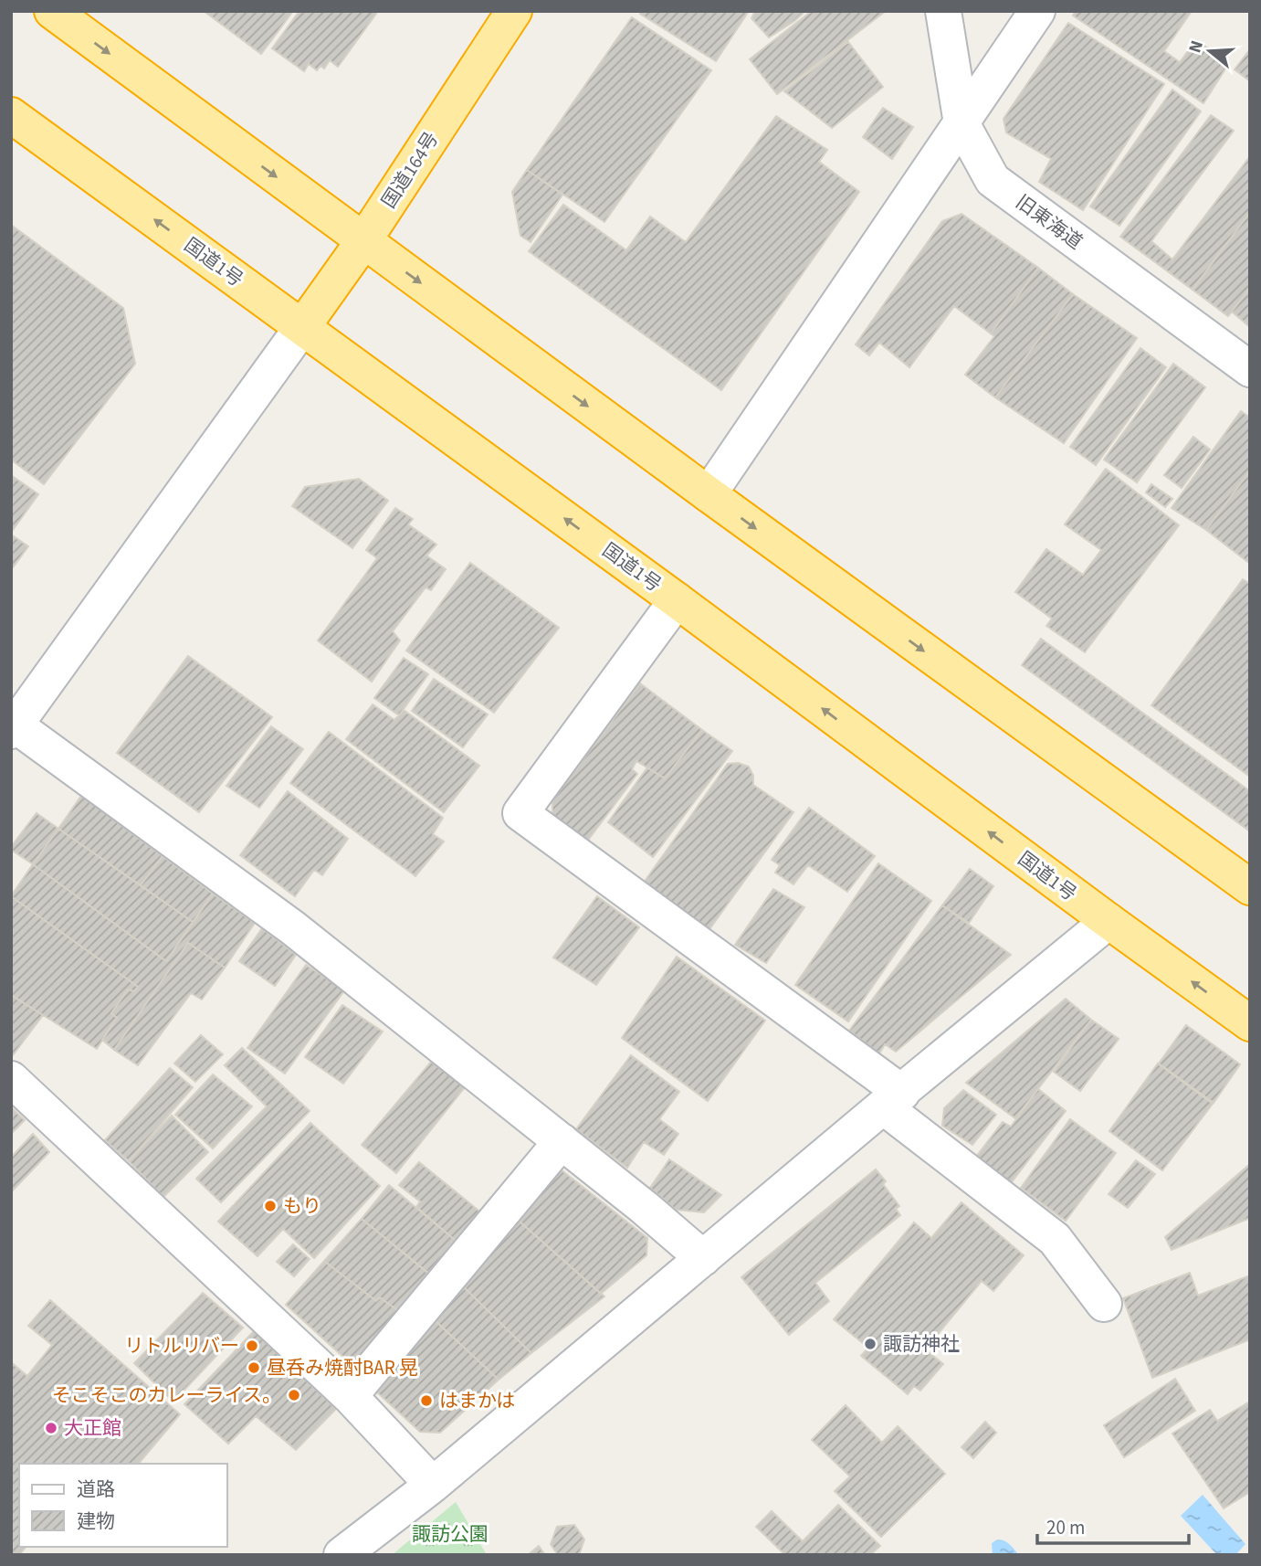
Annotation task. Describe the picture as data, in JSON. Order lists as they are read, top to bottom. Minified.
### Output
{"streets":{"highway":["国道164号","国道1号"],"street":["旧東海道"]},"crossings":[["国道164号","国道1号"]],"parks":["諏訪公園"],"places":["もり","諏訪神社","リトルリバー","昼呑み焼酎BAR 晃","そこそこのカレーライス。","はまかは","大正館"],"legend":["道路","建物"],"scale_bar":"20 m","north":"left"}
